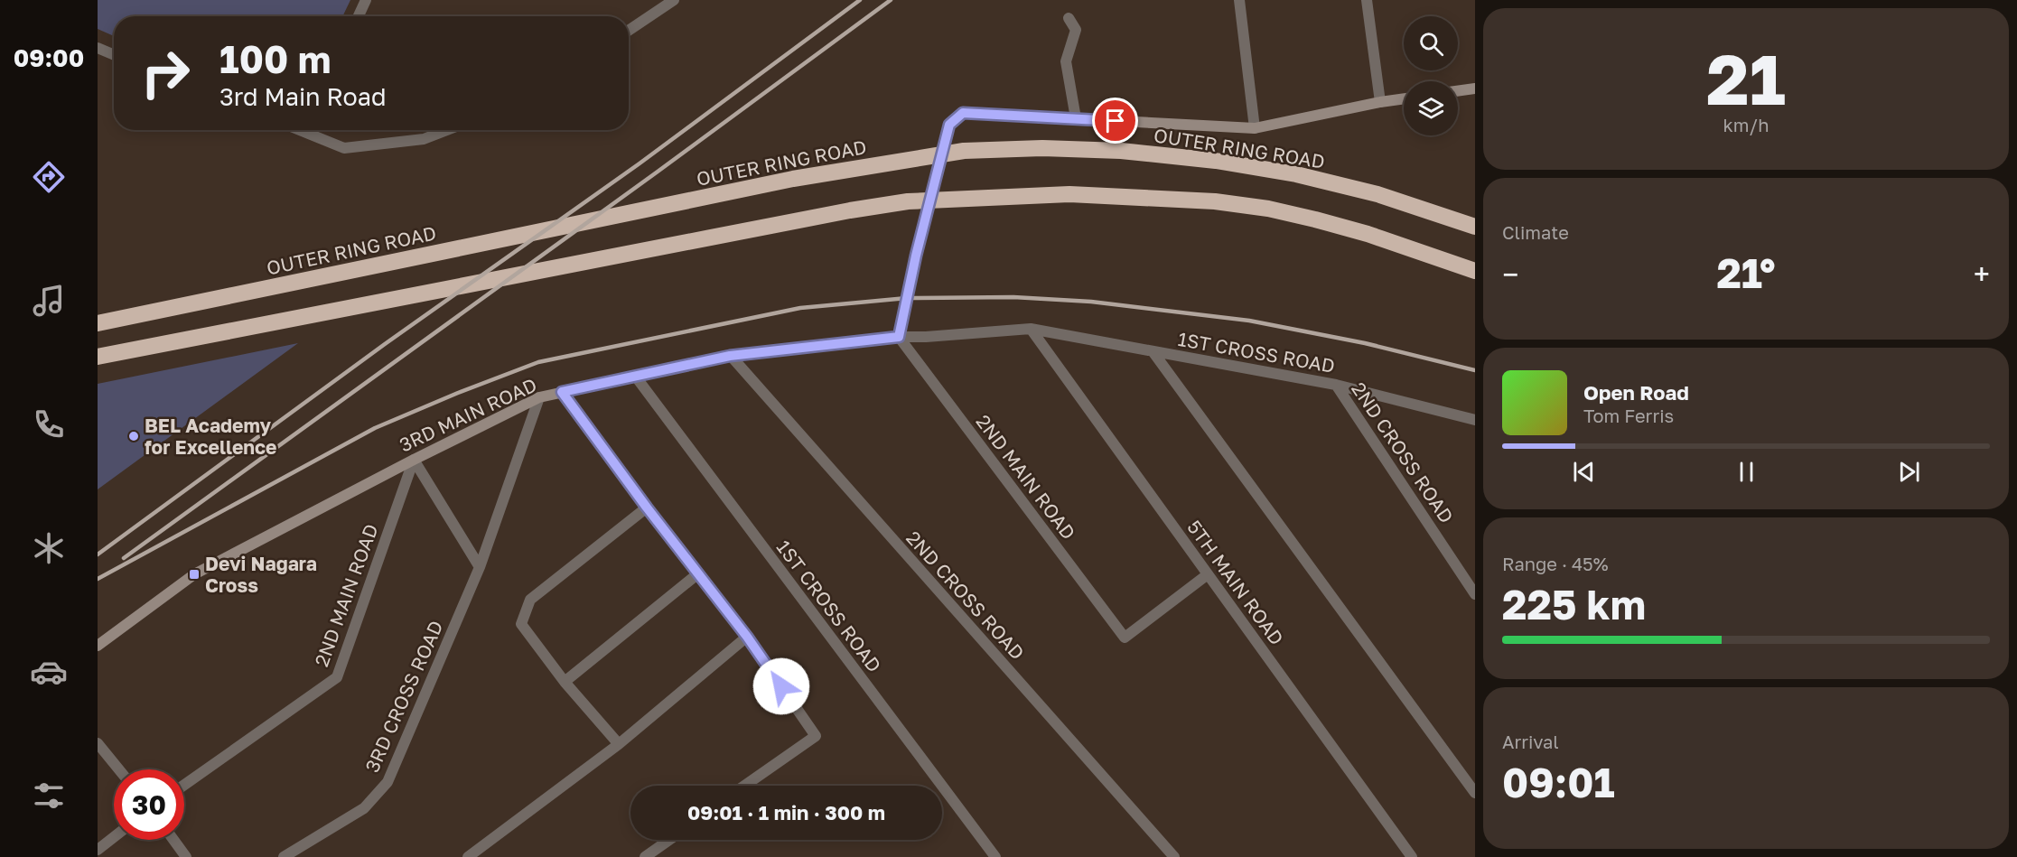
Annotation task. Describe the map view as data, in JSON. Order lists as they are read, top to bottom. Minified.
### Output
{"streets":{"highway":["OUTER RING ROAD"],"street":["1ST CROSS ROAD","3RD MAIN ROAD","2ND CROSS ROAD","2ND MAIN ROAD","5TH MAIN ROAD","3RD CROSS ROAD"]},"crossings":[["1ST CROSS ROAD","3RD MAIN ROAD"],["1ST CROSS ROAD","2ND CROSS ROAD"],["1ST CROSS ROAD","2ND MAIN ROAD"],["1ST CROSS ROAD","5TH MAIN ROAD"],["3RD MAIN ROAD","2ND CROSS ROAD"],["3RD MAIN ROAD","2ND MAIN ROAD"],["3RD MAIN ROAD","3RD CROSS ROAD"],["2ND MAIN ROAD","5TH MAIN ROAD"]],"places":{"other":["BEL Academy for Excellence"],"transit":["Devi Nagara Cross"]},"page":{"tabs":"09:00","tile":[["21","km/h"],"Climate",["Range · 45%","225 km"],["Arrival","09:01"]],"turn":["100 m","3rd Main Road"],"heat":["−","21°","+"],"song":["Open Road","Tom Ferris"],"limit":"30","trip":"09:01 · 1 min · 300 m"}}
